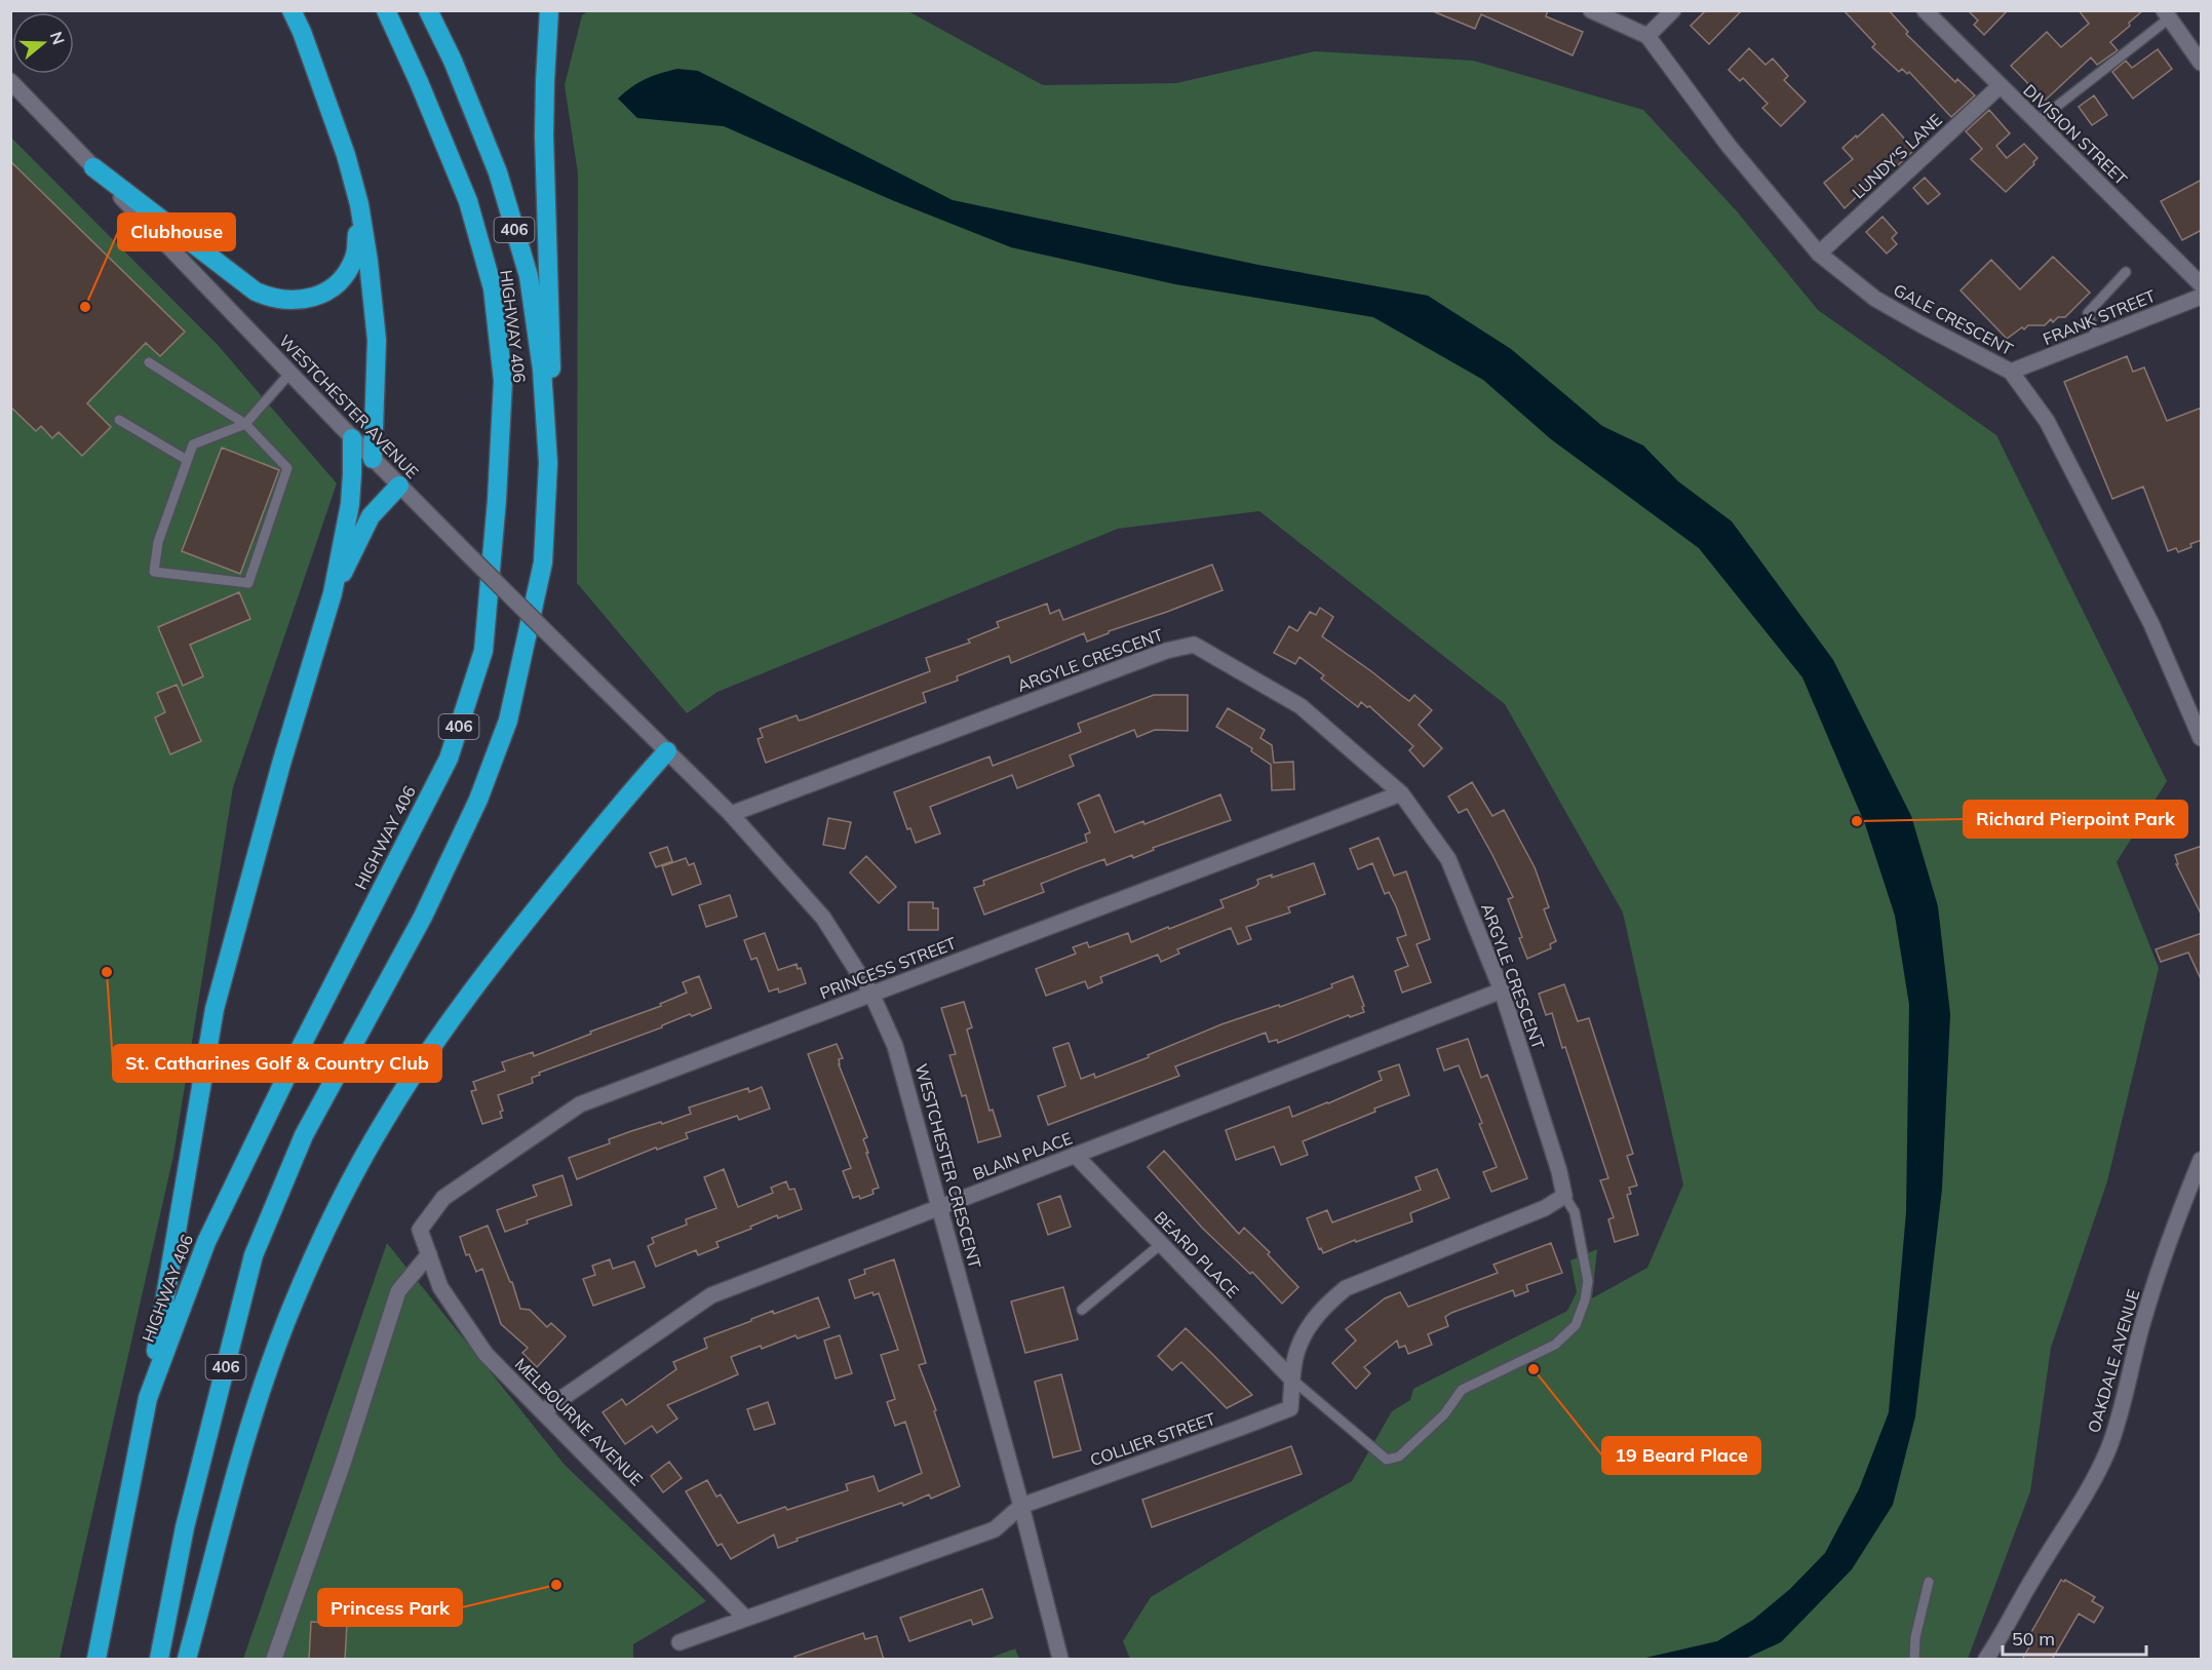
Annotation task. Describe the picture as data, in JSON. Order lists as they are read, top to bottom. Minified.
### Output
{"streets":{"highway":["406","HIGHWAY 406"],"street":["DIVISION STREET","LUNDY'S LANE","FRANK STREET","GALE CRESCENT","WESTCHESTER AVENUE","ARGYLE CRESCENT","PRINCESS STREET","BLAIN PLACE","WESTCHESTER CRESCENT","BEARD PLACE","OAKDALE AVENUE","MELBOURNE AVENUE","COLLIER STREET"]},"crossings":[["DIVISION STREET","LUNDY'S LANE"],["LUNDY'S LANE","GALE CRESCENT"],["FRANK STREET","GALE CRESCENT"],["WESTCHESTER AVENUE","WESTCHESTER CRESCENT"],["ARGYLE CRESCENT","PRINCESS STREET"],["ARGYLE CRESCENT","BLAIN PLACE"],["ARGYLE CRESCENT","WESTCHESTER CRESCENT"],["ARGYLE CRESCENT","COLLIER STREET"],["PRINCESS STREET","WESTCHESTER CRESCENT"],["PRINCESS STREET","MELBOURNE AVENUE"],["BLAIN PLACE","WESTCHESTER CRESCENT"],["BLAIN PLACE","BEARD PLACE"],["BLAIN PLACE","MELBOURNE AVENUE"],["WESTCHESTER CRESCENT","COLLIER STREET"],["BEARD PLACE","COLLIER STREET"],["MELBOURNE AVENUE","COLLIER STREET"]],"places":["Clubhouse","Richard Pierpoint Park","St. Catharines Golf & Country Club","19 Beard Place","Princess Park"],"scale_bar":"50 m","north":"right"}
